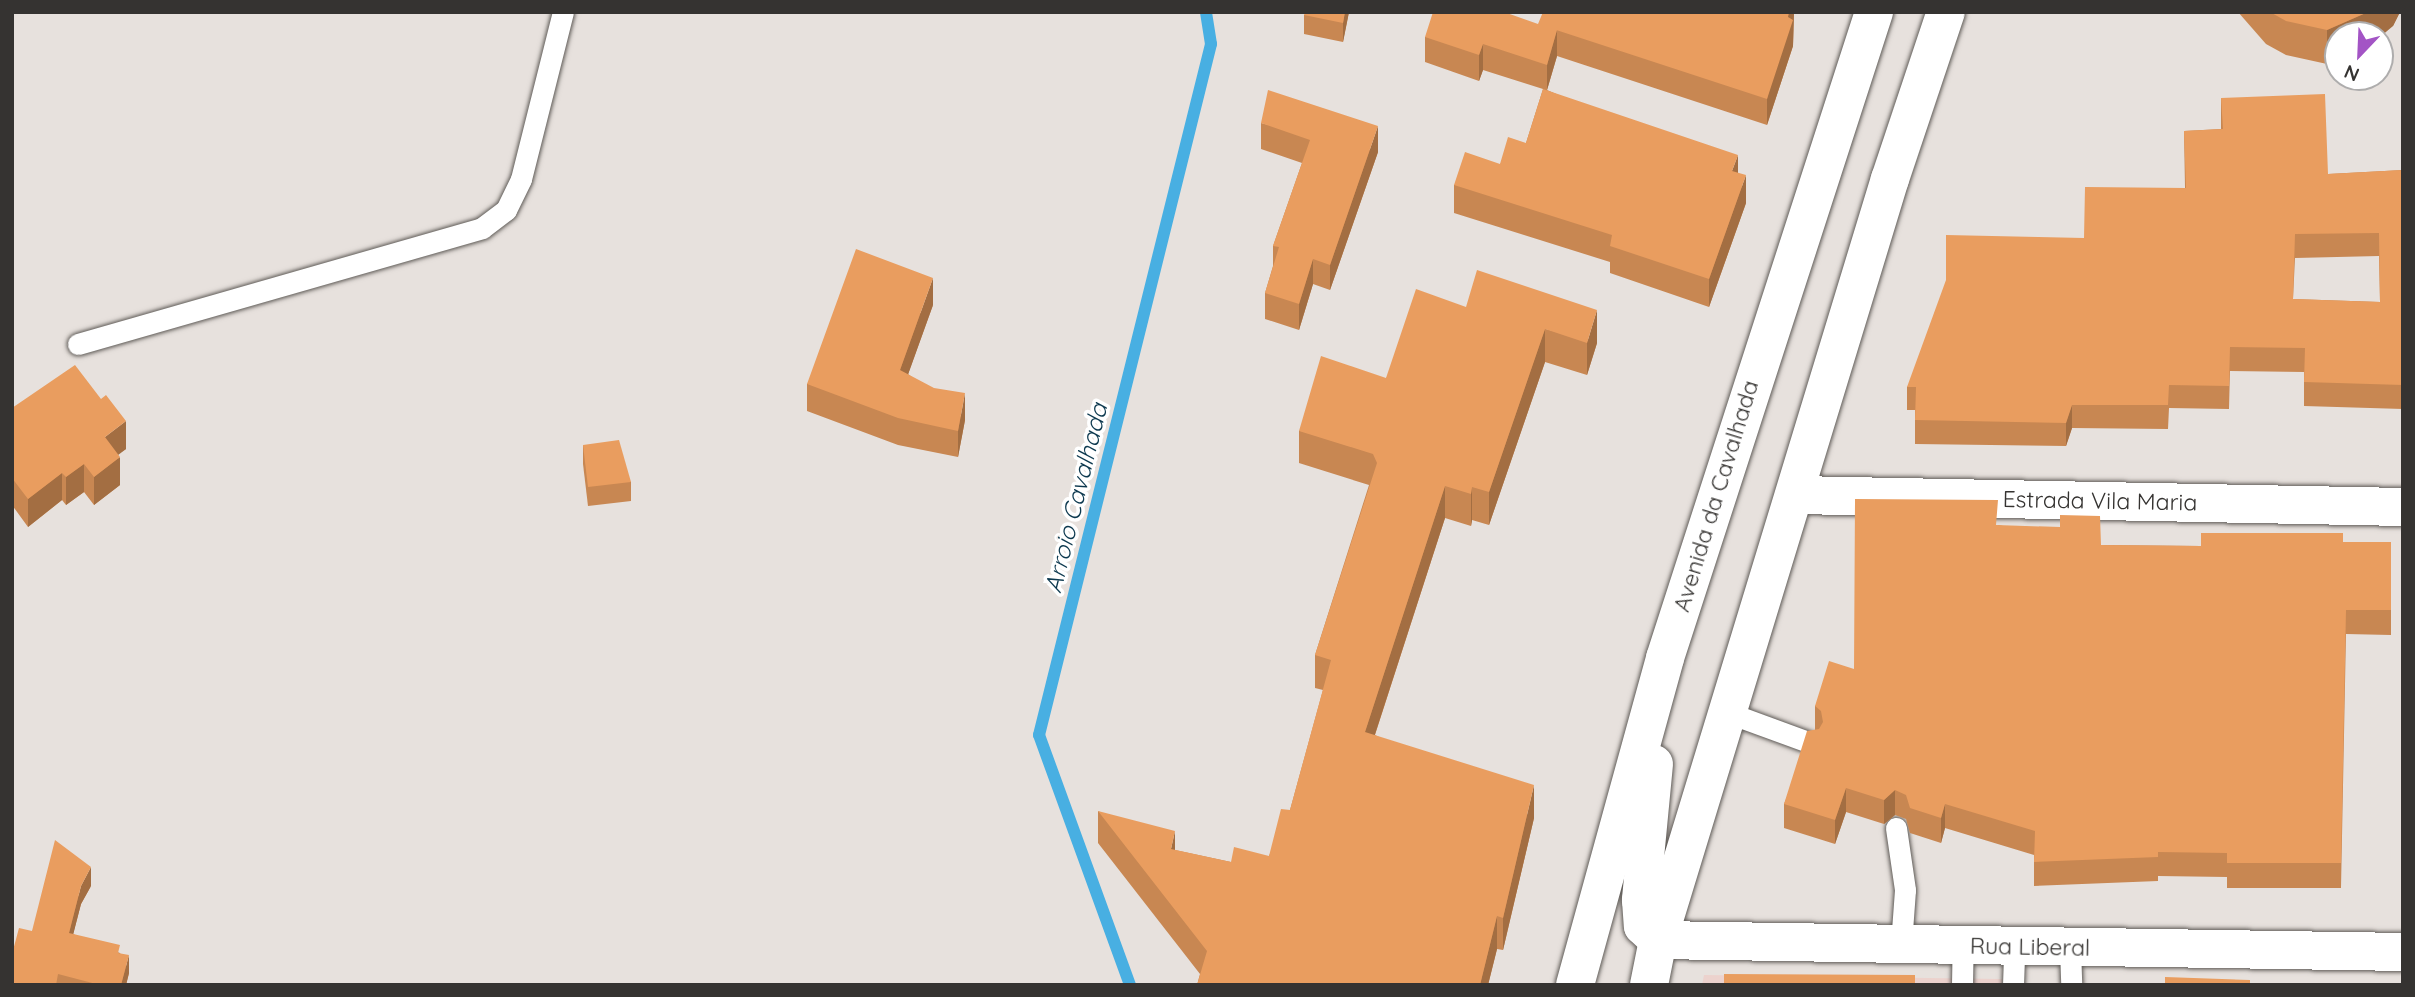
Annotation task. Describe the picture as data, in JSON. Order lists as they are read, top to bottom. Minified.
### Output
{"streets":{"main road":["Avenida da Cavalhada","Estrada Vila Maria","Rua Liberal"]},"water":["Arroio Cavalhada"],"north":"bottom left"}
